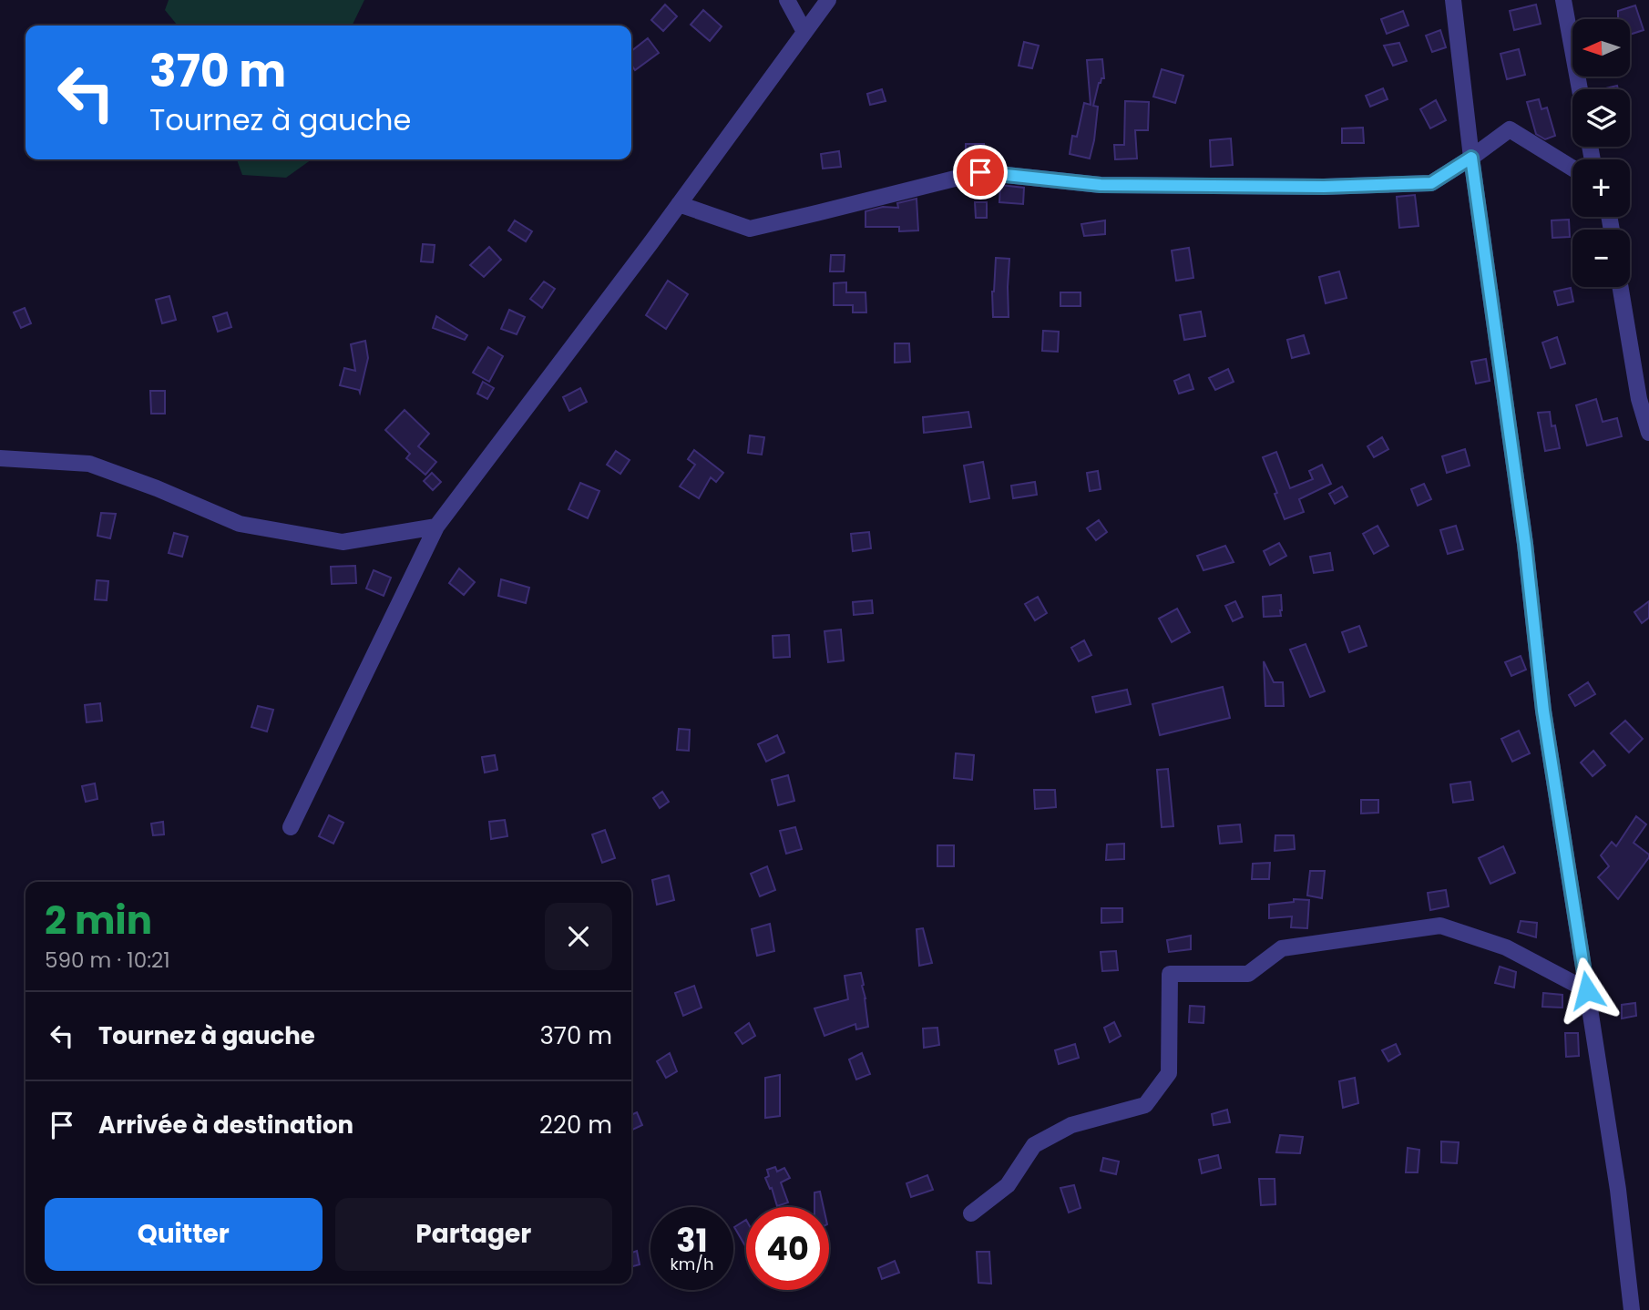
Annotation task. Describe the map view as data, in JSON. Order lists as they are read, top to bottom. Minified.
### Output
{"north":"left","page":{"map_buttons":["+","−"],"turn":["370 m","Tournez à gauche"],"heading":["2 min","590 m · 10:21"],"list":[{"name":"Tournez à gauche","value":"370 m"},{"name":"Arrivée à destination","value":"220 m"}],"buttons":["Quitter","Partager"],"speed":"31 km/h","limit":"40"}}
